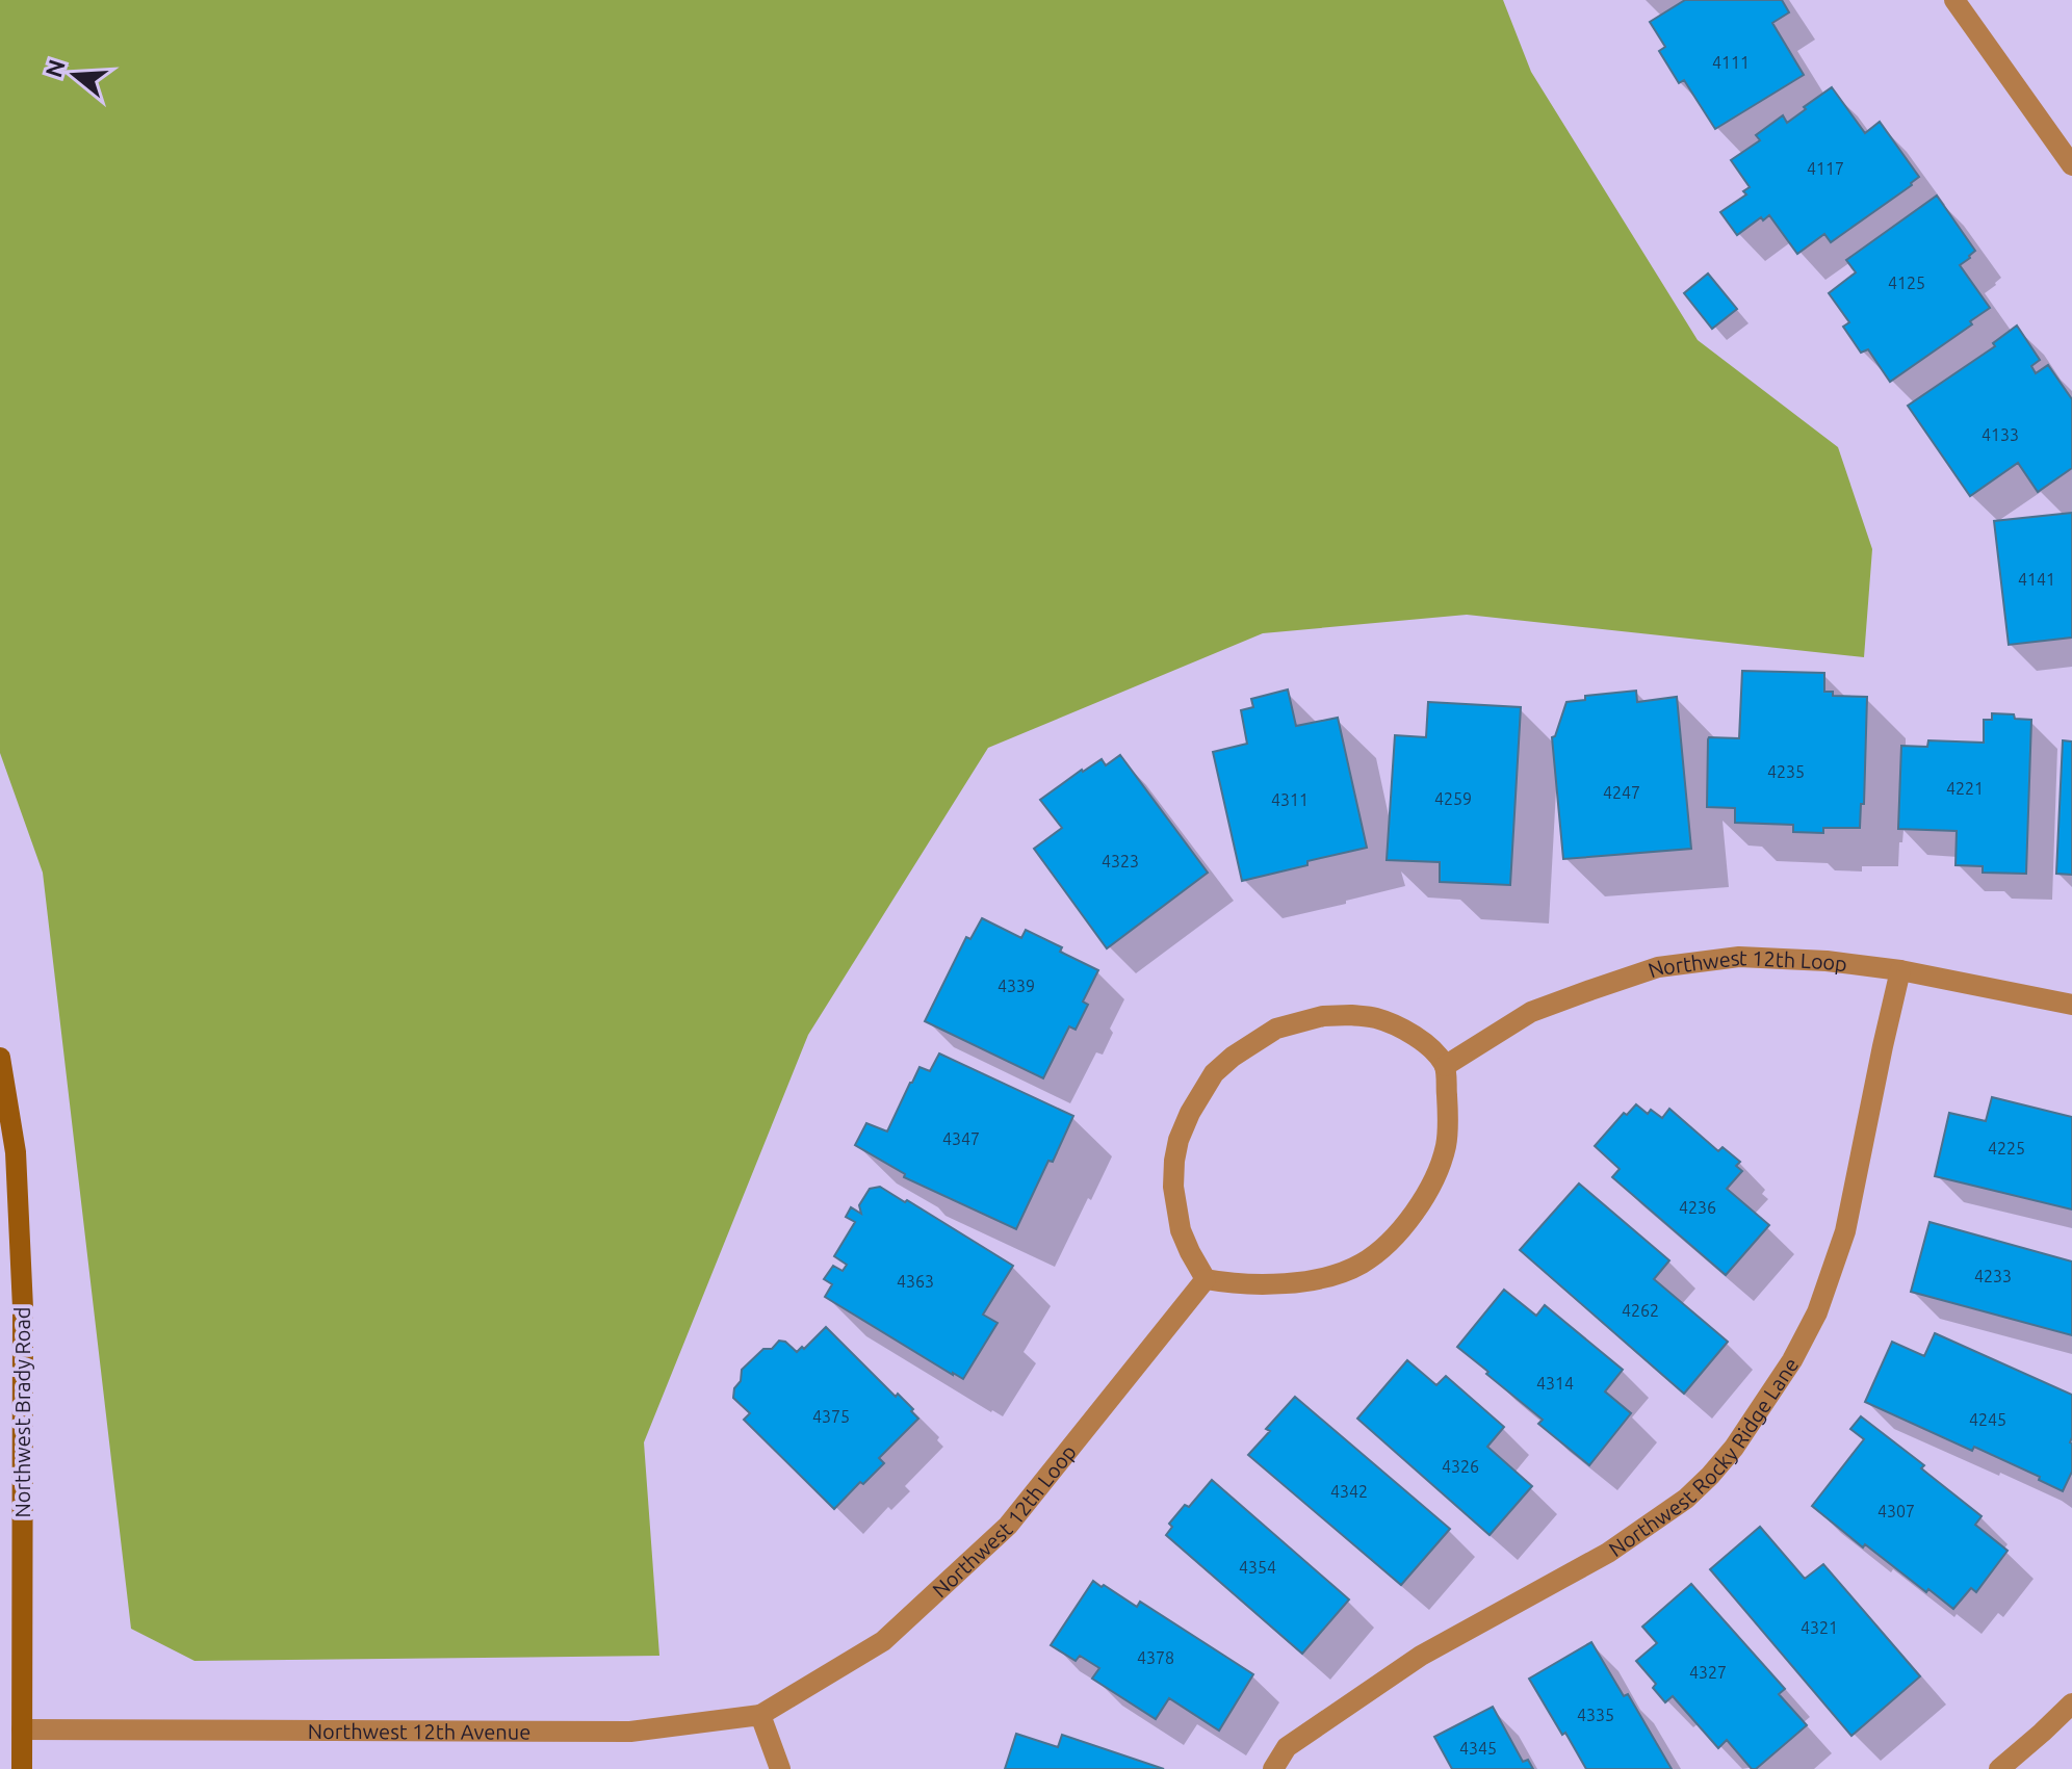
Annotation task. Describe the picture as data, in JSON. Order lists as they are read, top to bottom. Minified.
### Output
{"streets":{"main road":["Northwest Brady Road"],"street":["Northwest 12th Loop","Northwest Rocky Ridge Lane","Northwest 12th Avenue"]},"crossings":[["Northwest 12th Loop","Northwest Rocky Ridge Lane"],["Northwest 12th Loop","Northwest 12th Avenue"],["Northwest Brady Road","Northwest 12th Avenue"]],"house_numbers":["4111","4117","4125","4133","4141","4235","4221","4247","4259","4311","4323","4339","4347","4225","4236","4233","4363","4262","4314","4375","4245","4326","4342","4307","4354","4321","4378","4327","4335","4345"],"north":"left"}
